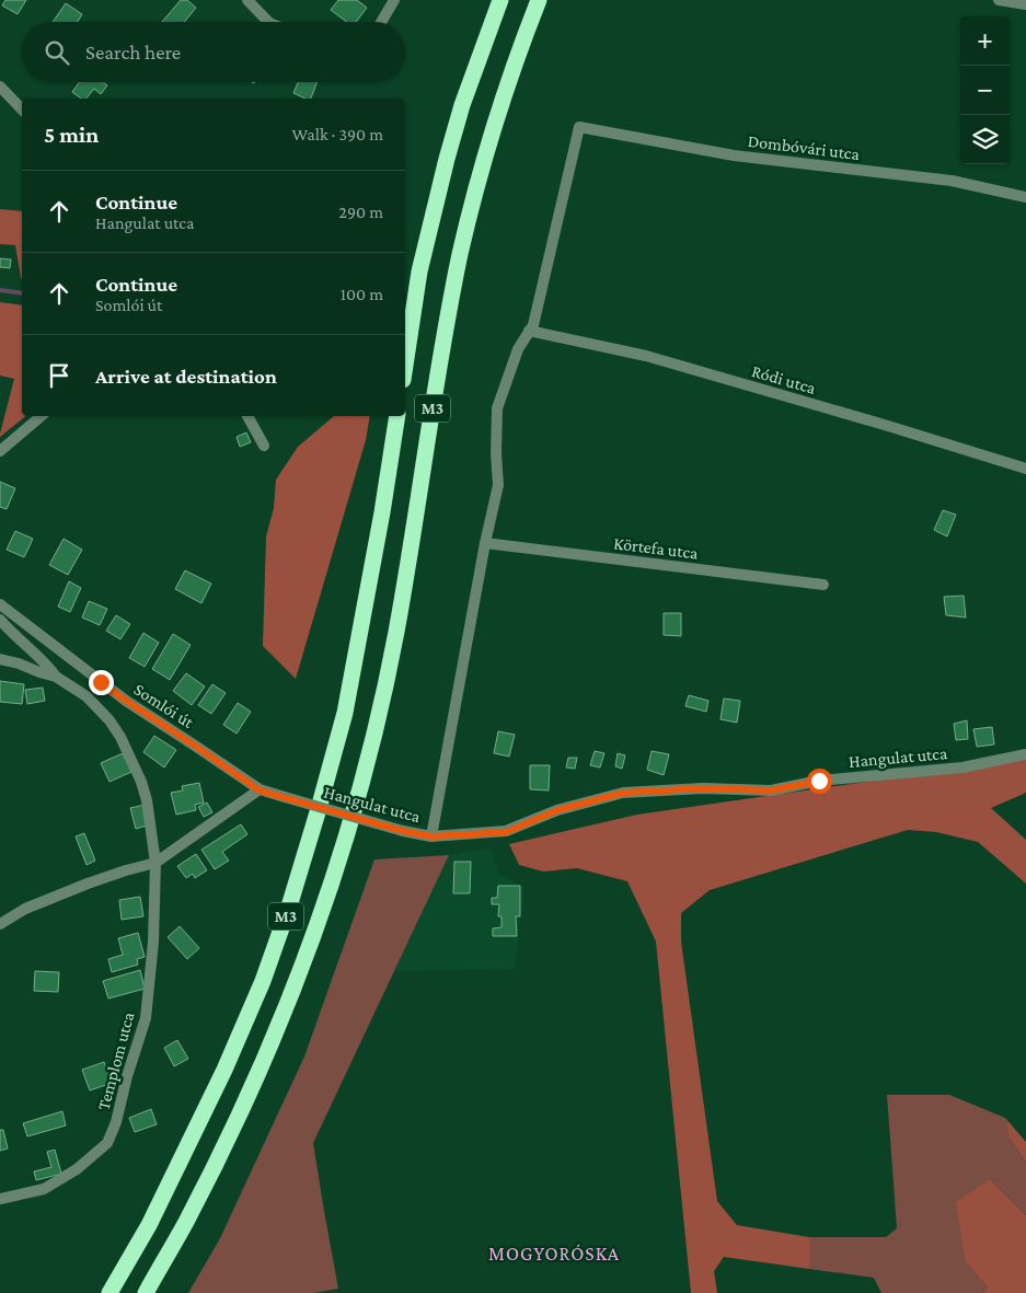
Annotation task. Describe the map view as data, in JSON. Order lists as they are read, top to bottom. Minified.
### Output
{"streets":{"highway":["M3"],"street":["Dombóvári utca","Ródi utca","Körtefa utca","Somlói út","Hangulat utca","Templom utca"]},"crossings":[["Dombóvári utca","Ródi utca"],["Somlói út","Hangulat utca"]],"districts":["MOGYORÓSKA"],"page":{"map_buttons":["+","−"],"search":"Search here","heading":["5 min","Walk · 390 m"],"list":[["Continue","Hangulat utca","290 m"],["Continue","Somlói út","100 m"],"Arrive at destination"]}}
